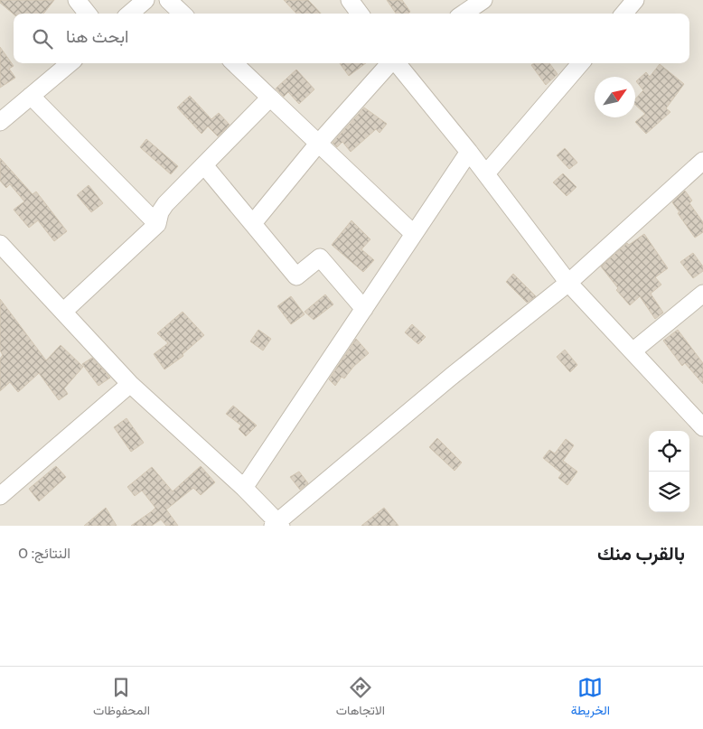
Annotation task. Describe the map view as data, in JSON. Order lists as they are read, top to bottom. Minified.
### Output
{"north":"top right","page":{"search":"ابحث هنا","heading":["بالقرب منك","النتائج: 0"],"nav":["الخريطة","الاتجاهات","المحفوظات"]}}
